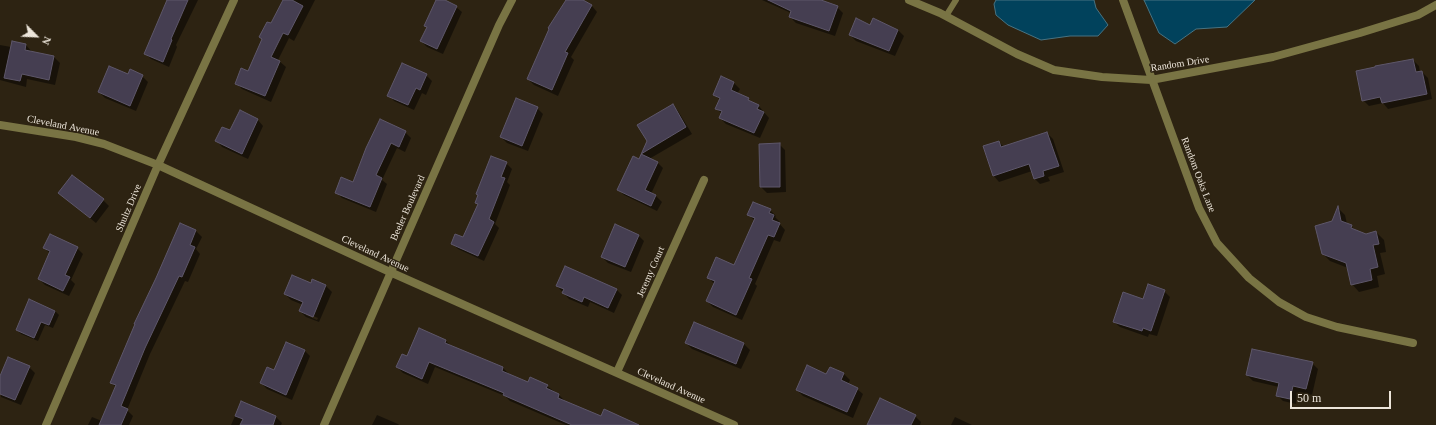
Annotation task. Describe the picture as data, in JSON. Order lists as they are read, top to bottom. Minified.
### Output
{"streets":{"street":["Random Drive","Cleveland Avenue","Random Oaks Lane","Shultz Drive","Beeler Boulevard","Jeremy Court"]},"crossings":[["Random Drive","Random Oaks Lane"],["Cleveland Avenue","Shultz Drive"],["Cleveland Avenue","Beeler Boulevard"],["Cleveland Avenue","Jeremy Court"]],"scale_bar":"50 m","north":"bottom right"}
